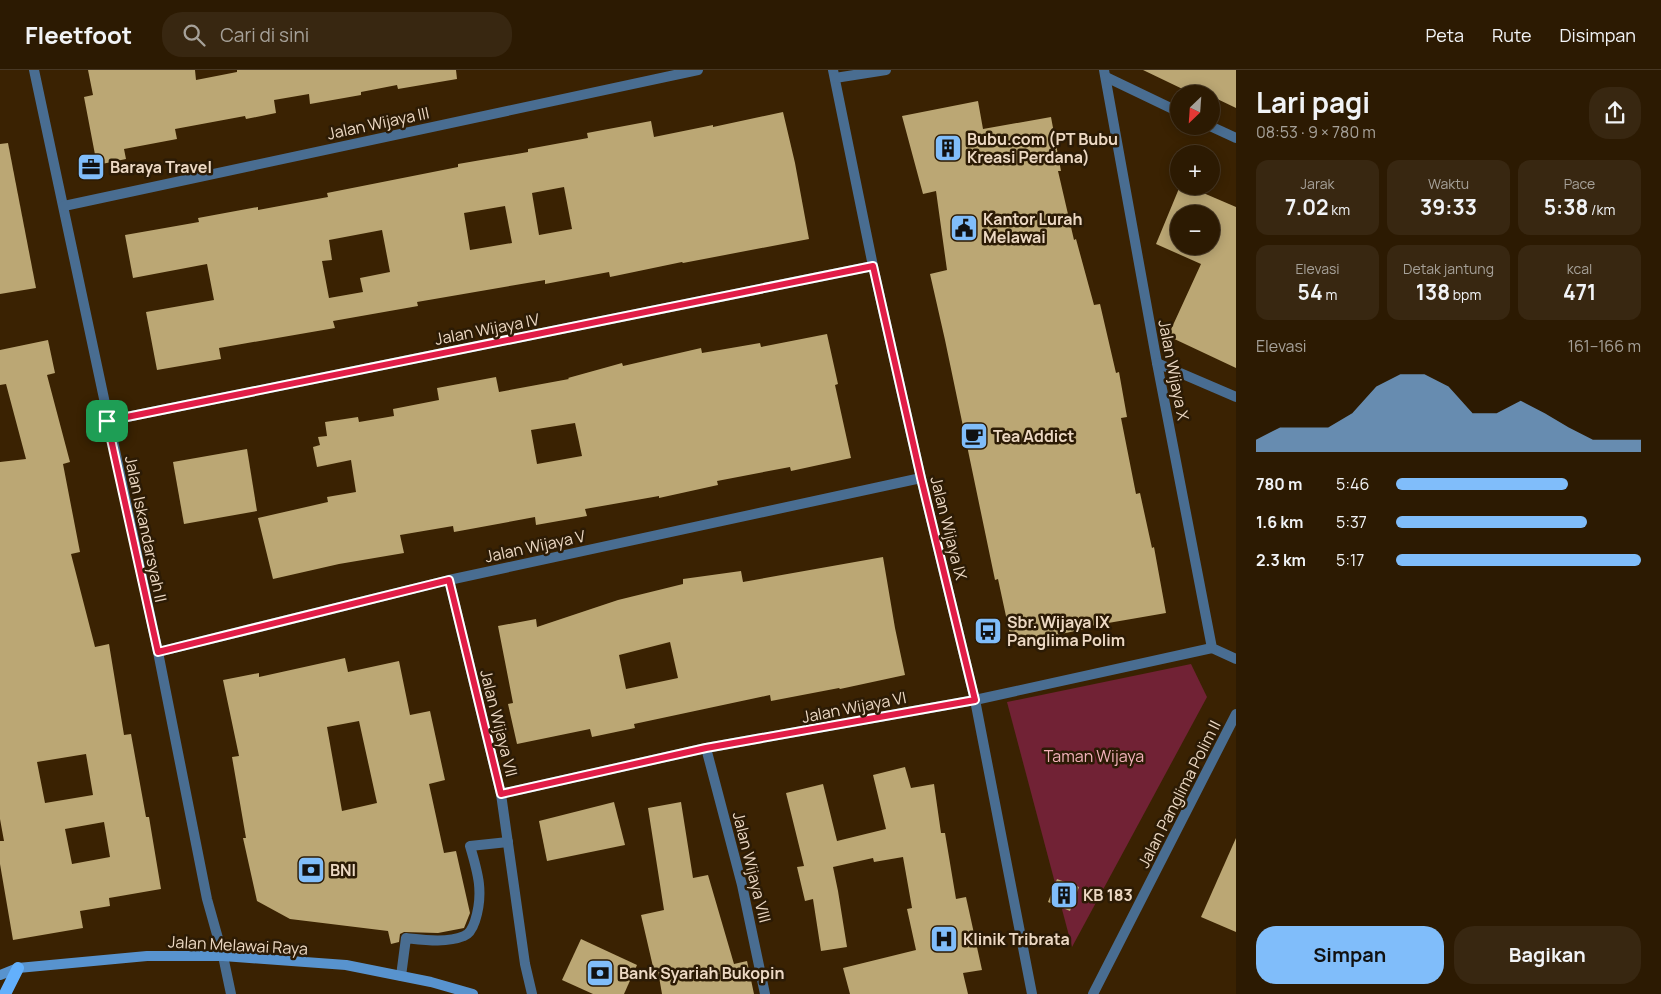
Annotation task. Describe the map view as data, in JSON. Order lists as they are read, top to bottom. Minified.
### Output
{"streets":{"main road":["Jalan Melawai Raya"],"street":["Jalan Wijaya III","Jalan Wijaya IV","Jalan Wijaya X","Jalan Wijaya IX","Jalan Iskandarsyah II","Jalan Wijaya V","Jalan Wijaya VI","Jalan Wijaya VII","Jalan Panglima Polim II","Jalan Wijaya VIII"]},"crossings":[["Jalan Wijaya III","Jalan Iskandarsyah II"],["Jalan Wijaya IV","Jalan Wijaya IX"],["Jalan Wijaya IV","Jalan Iskandarsyah II"],["Jalan Wijaya X","Jalan Wijaya VI"],["Jalan Wijaya IX","Jalan Wijaya V"],["Jalan Wijaya IX","Jalan Wijaya VI"],["Jalan Iskandarsyah II","Jalan Wijaya V"],["Jalan Iskandarsyah II","Jalan Melawai Raya"],["Jalan Wijaya V","Jalan Wijaya VII"],["Jalan Wijaya VI","Jalan Wijaya VII"],["Jalan Wijaya VI","Jalan Wijaya VIII"]],"parks":["Taman Wijaya"],"places":{"building":["Bubu.com (PT Bubu Kreasi Perdana)","KB 183"],"office":["Baraya Travel"],"public building":["Kantor Lurah Melawai"],"cafe":["Tea Addict"],"bus stop":["Sbr. Wijaya IX Panglima Polim"],"bank":["BNI","Bank Syariah Bukopin"],"hospital":["Klinik Tribrata"]},"north":"bottom left","page":{"header":"Fleetfoot","search":"Cari di sini","nav":["Peta","Rute","Disimpan"],"heading":["Lari pagi","08:53 · 9 × 780 m"],"map_buttons":["+","−"],"stats":[["Jarak","7.02 km"],["Waktu","39:33"],["Pace","5:38 /km"],["Elevasi","54 m"],["Detak jantung","138 bpm"],["kcal","471"]],"chart":["Elevasi","161–166 m"],"list":[{"name":"780 m","note":"5:46"},{"name":"1.6 km","note":"5:37"},{"name":"2.3 km","note":"5:17"}],"buttons":["Simpan","Bagikan"]}}
